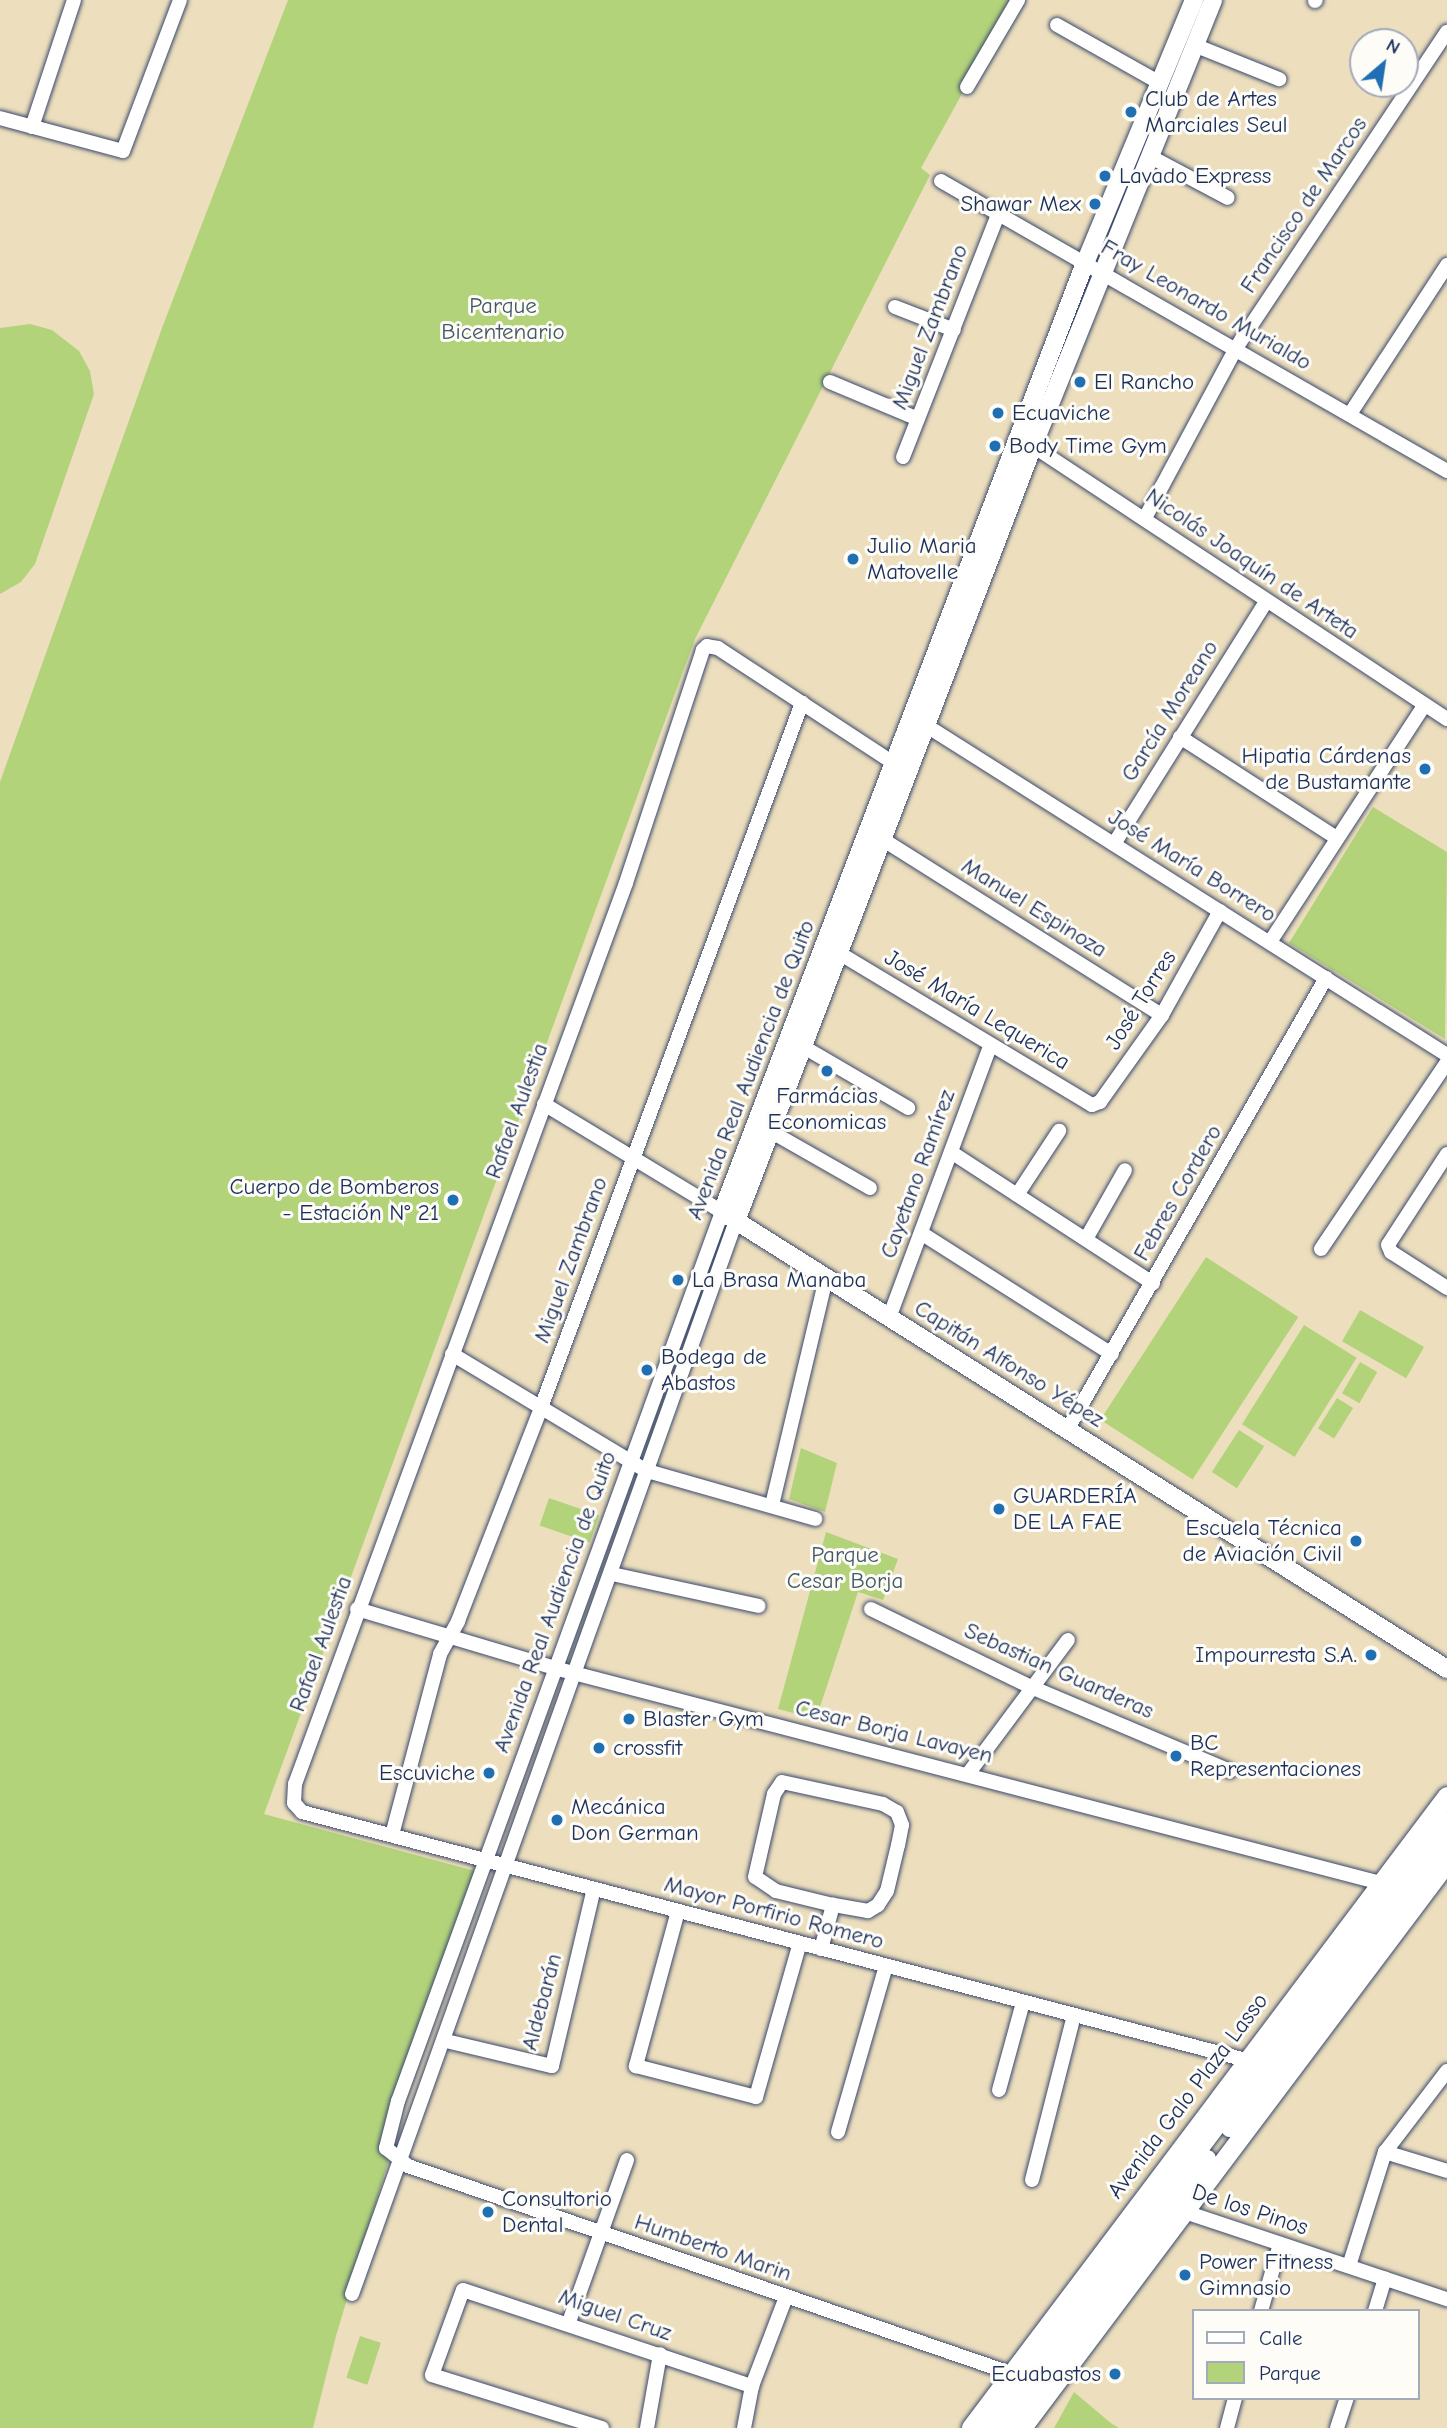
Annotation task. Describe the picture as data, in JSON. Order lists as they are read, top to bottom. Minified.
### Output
{"streets":{"main road":["Avenida Real Audiencia de Quito","Capitán Alfonso Yépez","Avenida Galo Plaza Lasso"],"street":["Francisco de Marcos","Fray Leonardo Murialdo","Miguel Zambrano","Nicolás Joaquín de Arteta","García Moreano","José María Borrero","Manuel Espinoza","José Torres","José María Lequerica","Rafael Aulestia","Cayetano Ramírez","Febres Cordero","Sebastian Guarderas","Cesar Borja Lavayen","Mayor Porfirio Romero","Aldebarán","De los Pinos","Humberto Marin","Miguel Cruz"]},"crossings":[["Francisco de Marcos","Fray Leonardo Murialdo"],["Francisco de Marcos","Nicolás Joaquín de Arteta"],["Fray Leonardo Murialdo","Miguel Zambrano"],["Fray Leonardo Murialdo","Avenida Real Audiencia de Quito"],["Miguel Zambrano","Rafael Aulestia"],["Miguel Zambrano","Capitán Alfonso Yépez"],["Miguel Zambrano","Cesar Borja Lavayen"],["Miguel Zambrano","Mayor Porfirio Romero"],["Nicolás Joaquín de Arteta","García Moreano"],["Nicolás Joaquín de Arteta","Avenida Real Audiencia de Quito"],["García Moreano","José María Borrero"],["José María Borrero","José Torres"],["José María Borrero","Avenida Real Audiencia de Quito"],["José María Borrero","Febres Cordero"],["Manuel Espinoza","José Torres"],["Manuel Espinoza","Avenida Real Audiencia de Quito"],["José Torres","José María Lequerica"],["José María Lequerica","Avenida Real Audiencia de Quito"],["José María Lequerica","Cayetano Ramírez"],["Avenida Real Audiencia de Quito","Rafael Aulestia"],["Avenida Real Audiencia de Quito","Capitán Alfonso Yépez"],["Avenida Real Audiencia de Quito","Cesar Borja Lavayen"],["Avenida Real Audiencia de Quito","Mayor Porfirio Romero"],["Avenida Real Audiencia de Quito","Aldebarán"],["Avenida Real Audiencia de Quito","Humberto Marin"],["Rafael Aulestia","Capitán Alfonso Yépez"],["Rafael Aulestia","Cesar Borja Lavayen"],["Rafael Aulestia","Mayor Porfirio Romero"],["Cayetano Ramírez","Capitán Alfonso Yépez"],["Febres Cordero","Capitán Alfonso Yépez"],["Cesar Borja Lavayen","Avenida Galo Plaza Lasso"],["Mayor Porfirio Romero","Aldebarán"],["Mayor Porfirio Romero","Avenida Galo Plaza Lasso"],["Avenida Galo Plaza Lasso","De los Pinos"],["Avenida Galo Plaza Lasso","Humberto Marin"]],"parks":["Parque Bicentenario","Parque Cesar Borja"],"places":["Club de Artes Marciales Seul","Lavado Express","Shawar Mex","El Rancho","Ecuaviche","Body Time Gym","Julio Maria Matovelle","Hipatia Cárdenas de Bustamante","Farmácias Economicas","Cuerpo de Bomberos - Estación N° 21","La Brasa Manaba","Bodega de Abastos","GUARDERÍA DE LA FAE","Escuela Técnica de Aviación Civil","Impourresta S.A.","Blaster Gym","crossfit","BC Representaciones","Escuviche","Mecánica Don German","Consultorio Dental","Power Fitness Gimnasio","Ecuabastos"],"legend":["Calle","Parque"],"north":"top right"}
